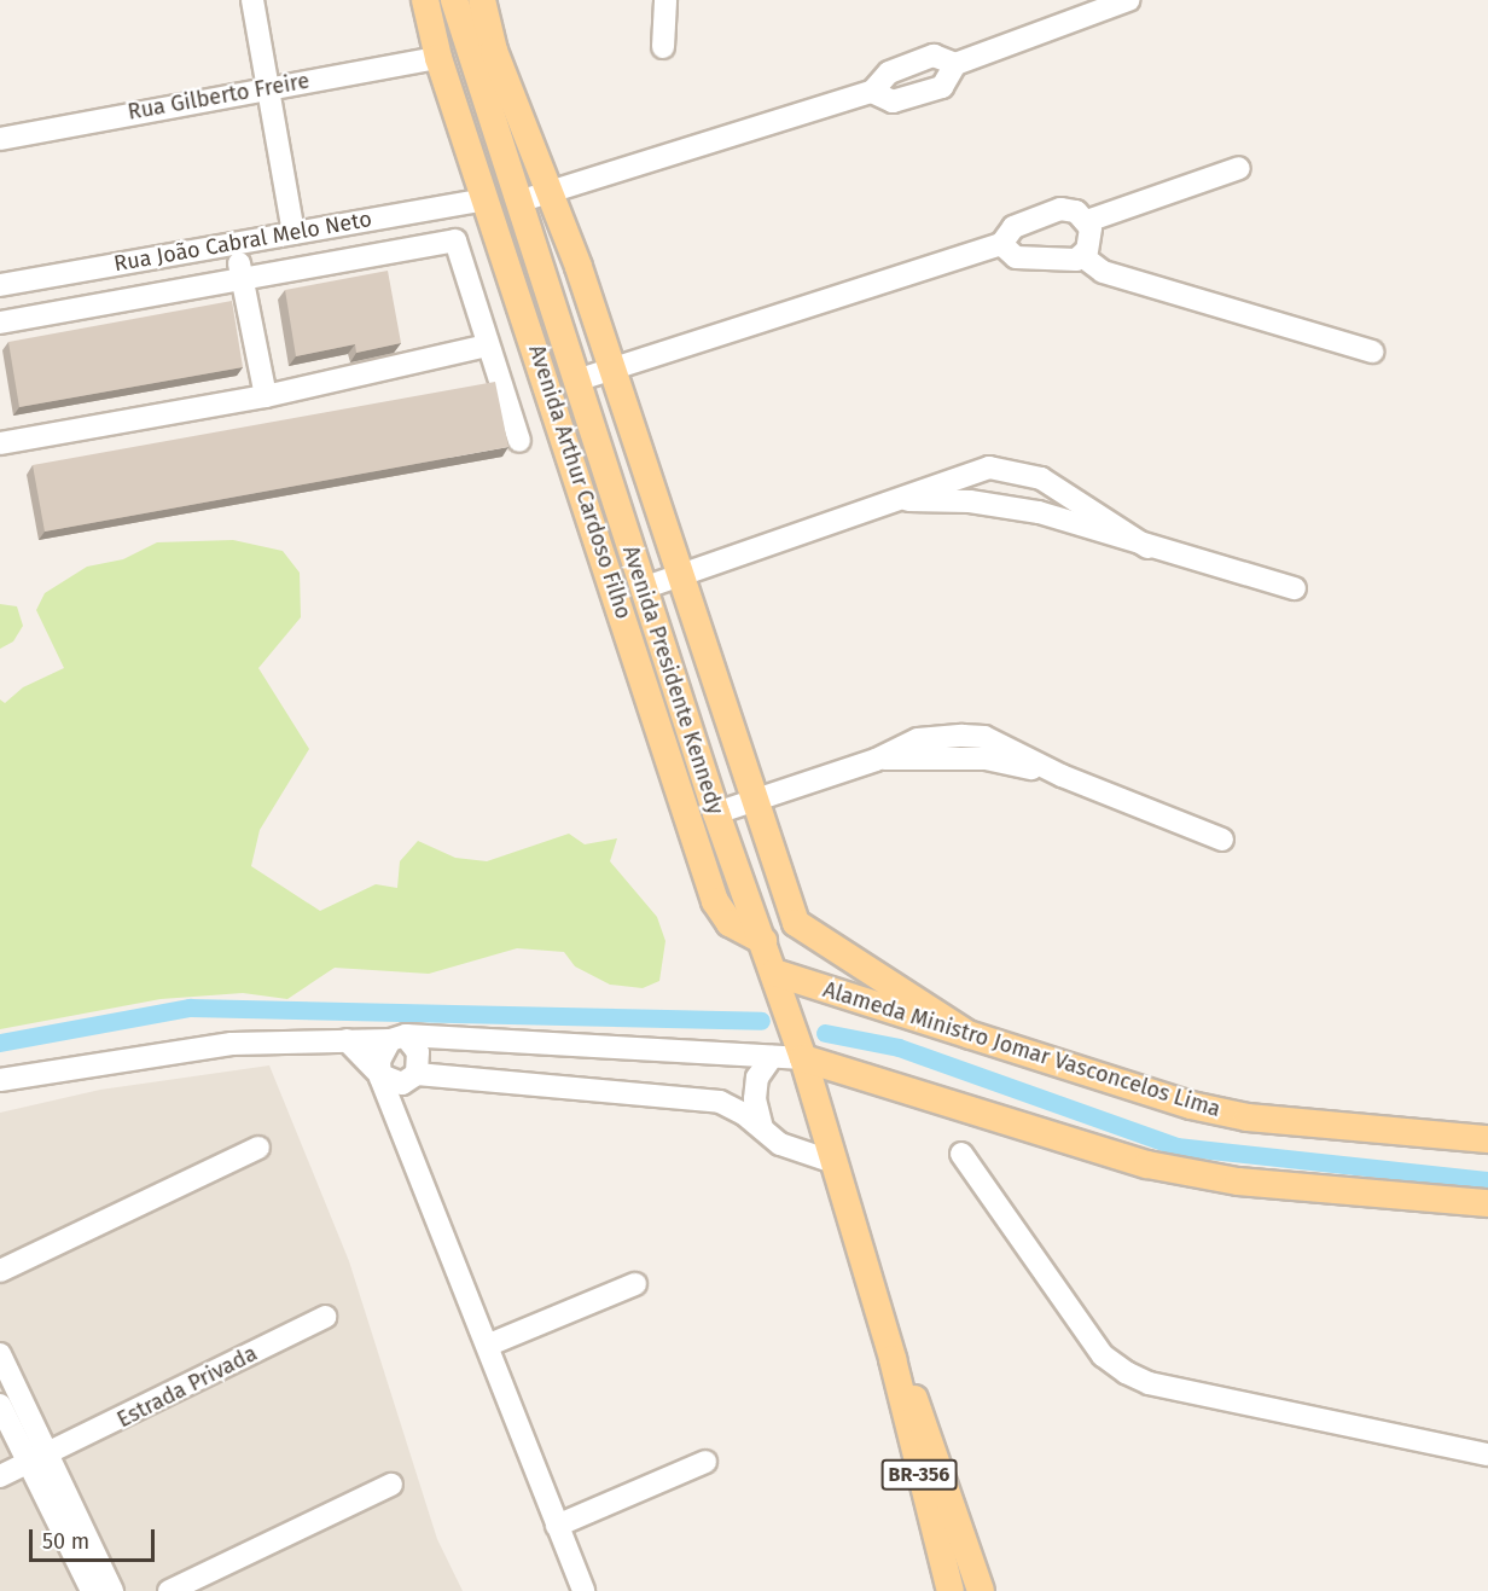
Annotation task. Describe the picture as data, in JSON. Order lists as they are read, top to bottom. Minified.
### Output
{"streets":{"main road":["Avenida Arthur Cardoso Filho","Avenida Presidente Kennedy","Alameda Ministro Jomar Vasconcelos Lima","BR-356"],"street":["Rua Gilberto Freire","Rua João Cabral Melo Neto","Estrada Privada"]},"crossings":[["Rua Gilberto Freire","Avenida Arthur Cardoso Filho"],["Rua João Cabral Melo Neto","Avenida Arthur Cardoso Filho"],["Avenida Arthur Cardoso Filho","Avenida Presidente Kennedy"],["Avenida Presidente Kennedy","Alameda Ministro Jomar Vasconcelos Lima"]],"scale_bar":"50 m"}
